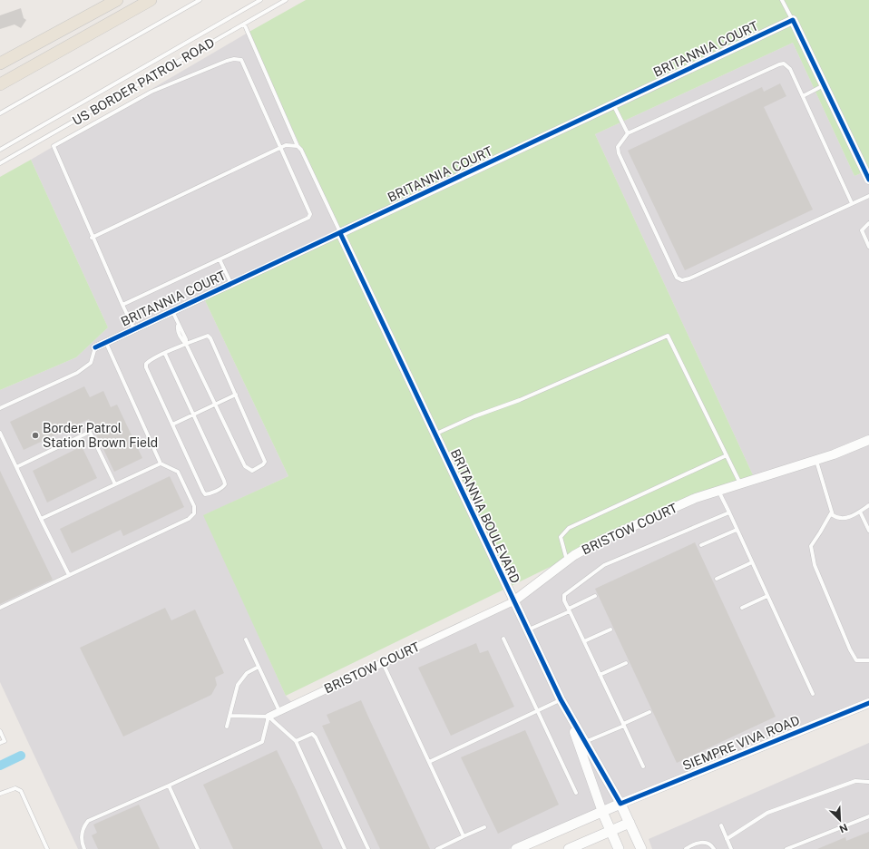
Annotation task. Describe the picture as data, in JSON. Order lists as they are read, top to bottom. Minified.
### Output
{"streets":{"main road":["BRITANNIA BOULEVARD","SIEMPRE VIVA ROAD"],"street":["BRITANNIA COURT","BRISTOW COURT"],"lane":["US BORDER PATROL ROAD"]},"crossings":[["BRITANNIA COURT","BRITANNIA BOULEVARD"],["BRITANNIA BOULEVARD","BRISTOW COURT"],["BRITANNIA BOULEVARD","SIEMPRE VIVA ROAD"]],"places":["Border Patrol Station Brown Field"],"north":"bottom right"}
